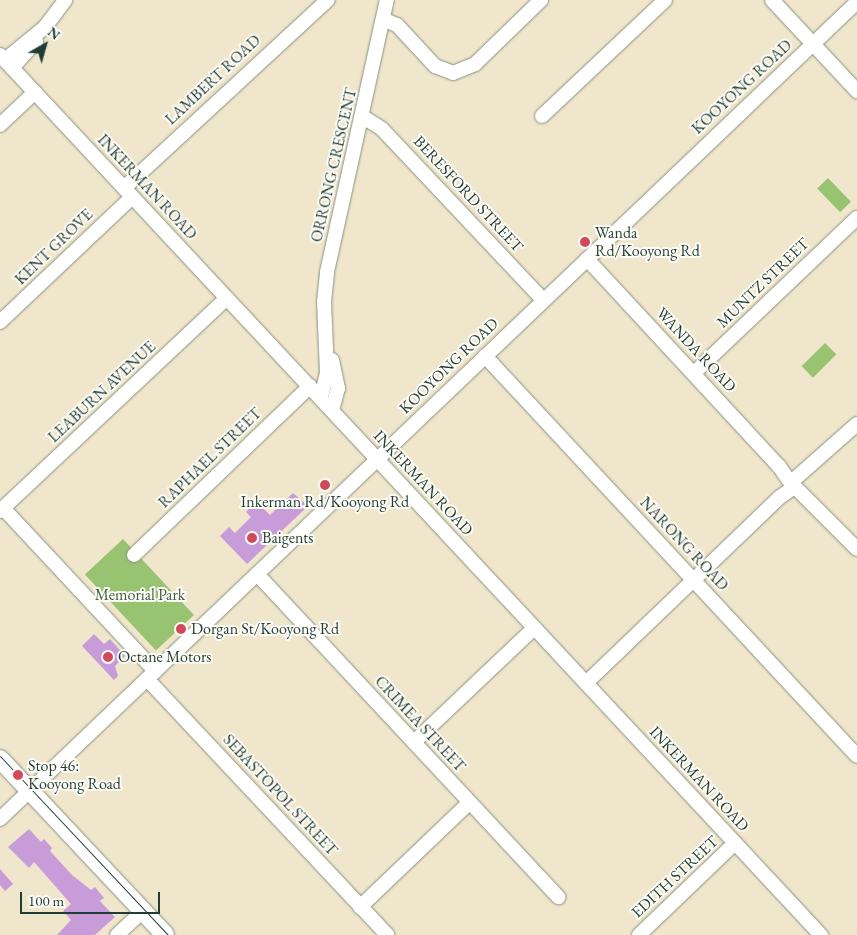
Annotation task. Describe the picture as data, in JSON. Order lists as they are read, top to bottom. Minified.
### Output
{"streets":{"street":["LAMBERT ROAD","KOOYONG ROAD","ORRONG CRESCENT","INKERMAN ROAD","BERESFORD STREET","KENT GROVE","MUNTZ STREET","WANDA ROAD","LEABURN AVENUE","RAPHAEL STREET","NARONG ROAD","CRIMEA STREET","SEBASTOPOL STREET","EDITH STREET"]},"crossings":[["LAMBERT ROAD","INKERMAN ROAD"],["LAMBERT ROAD","KENT GROVE"],["KOOYONG ROAD","INKERMAN ROAD"],["KOOYONG ROAD","BERESFORD STREET"],["KOOYONG ROAD","WANDA ROAD"],["KOOYONG ROAD","NARONG ROAD"],["KOOYONG ROAD","CRIMEA STREET"],["KOOYONG ROAD","SEBASTOPOL STREET"],["ORRONG CRESCENT","INKERMAN ROAD"],["ORRONG CRESCENT","BERESFORD STREET"],["INKERMAN ROAD","KENT GROVE"],["INKERMAN ROAD","LEABURN AVENUE"],["INKERMAN ROAD","RAPHAEL STREET"],["INKERMAN ROAD","EDITH STREET"],["MUNTZ STREET","WANDA ROAD"],["LEABURN AVENUE","SEBASTOPOL STREET"]],"parks":["Memorial Park"],"places":["Wanda Rd/Kooyong Rd","Inkerman Rd/Kooyong Rd","Baigents","Dorgan St/Kooyong Rd","Octane Motors","Stop 46: Kooyong Road"],"scale_bar":"100 m","north":"top right"}
